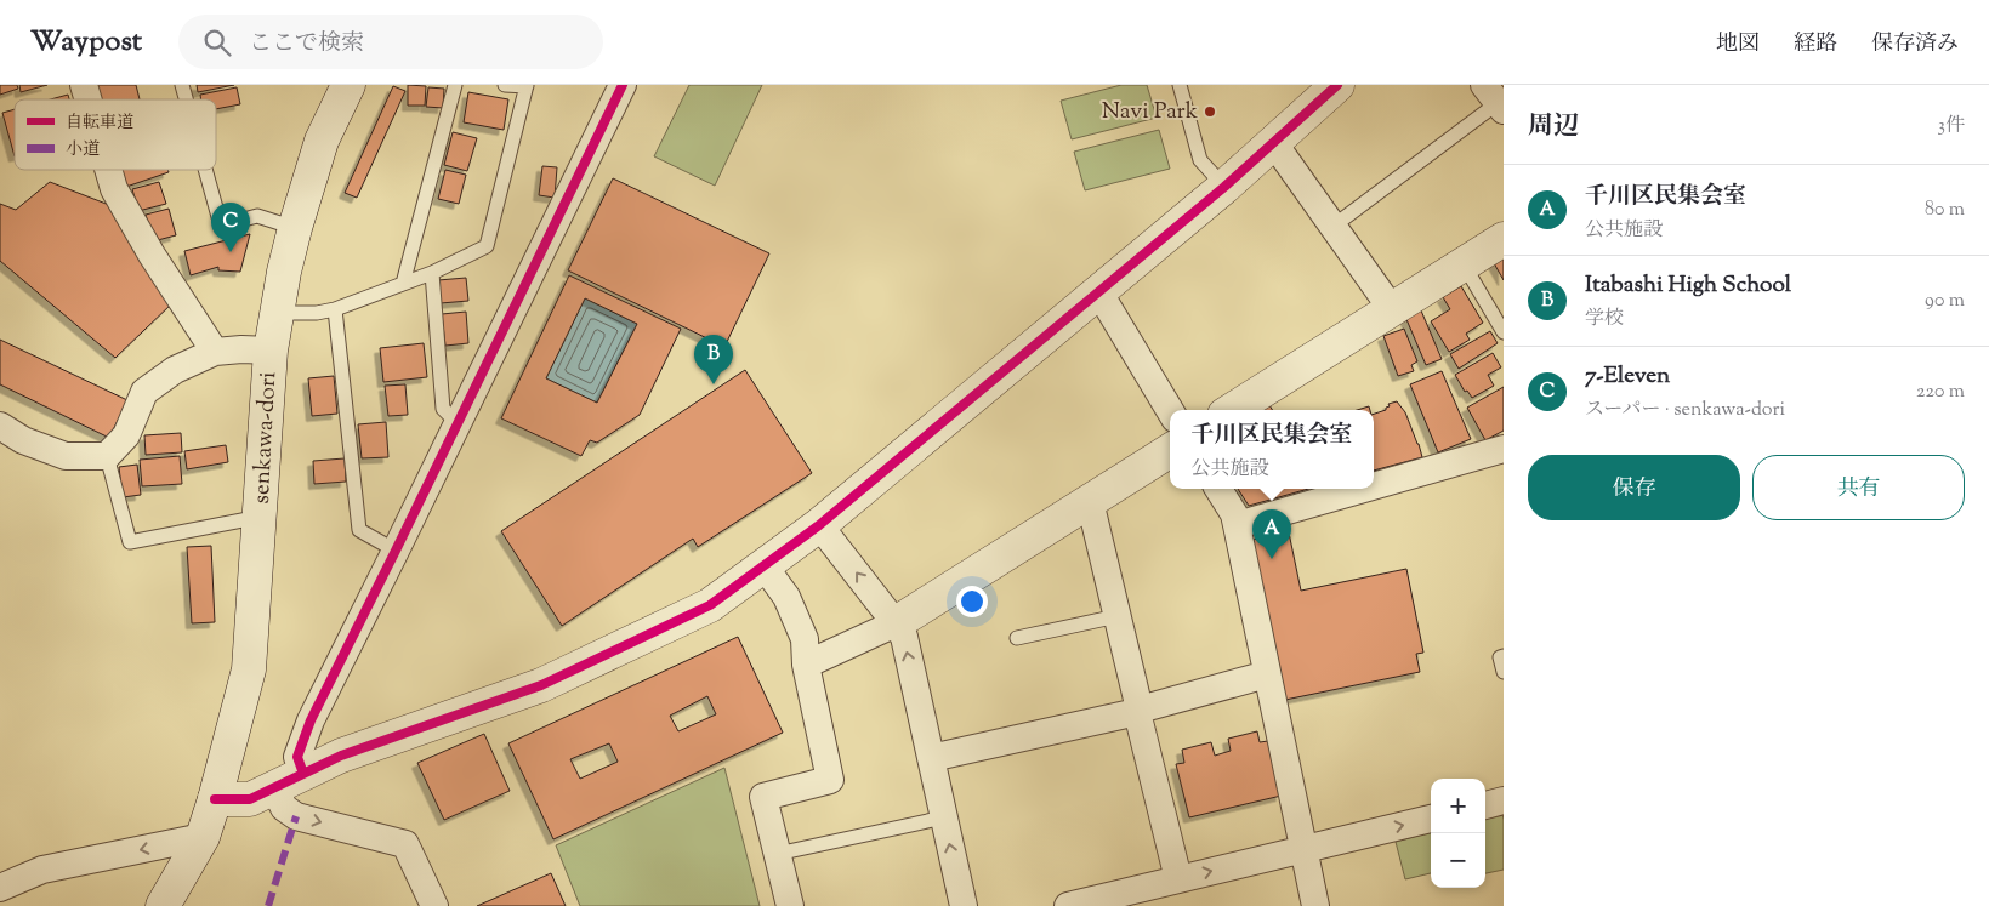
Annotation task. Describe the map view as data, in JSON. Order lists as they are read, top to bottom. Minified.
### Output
{"streets":{"street":["senkawa-dori"]},"places":["Navi Park"],"legend":["自転車道","小道"],"page":{"header":"Waypost","search":"ここで検索","nav":["地図","経路","保存済み"],"heading":["周辺","3件"],"list":[{"mark":"A","name":"千川区民集会室","note":"公共施設","value":"80 m"},{"mark":"B","name":"Itabashi High School","note":"学校","value":"90 m"},{"mark":"C","name":"7-Eleven","note":"スーパー · senkawa-dori","value":"220 m"}],"pins":["C","B","A"],"popup":["千川区民集会室","公共施設"],"buttons":["保存","共有"],"map_buttons":["+","−"]}}
